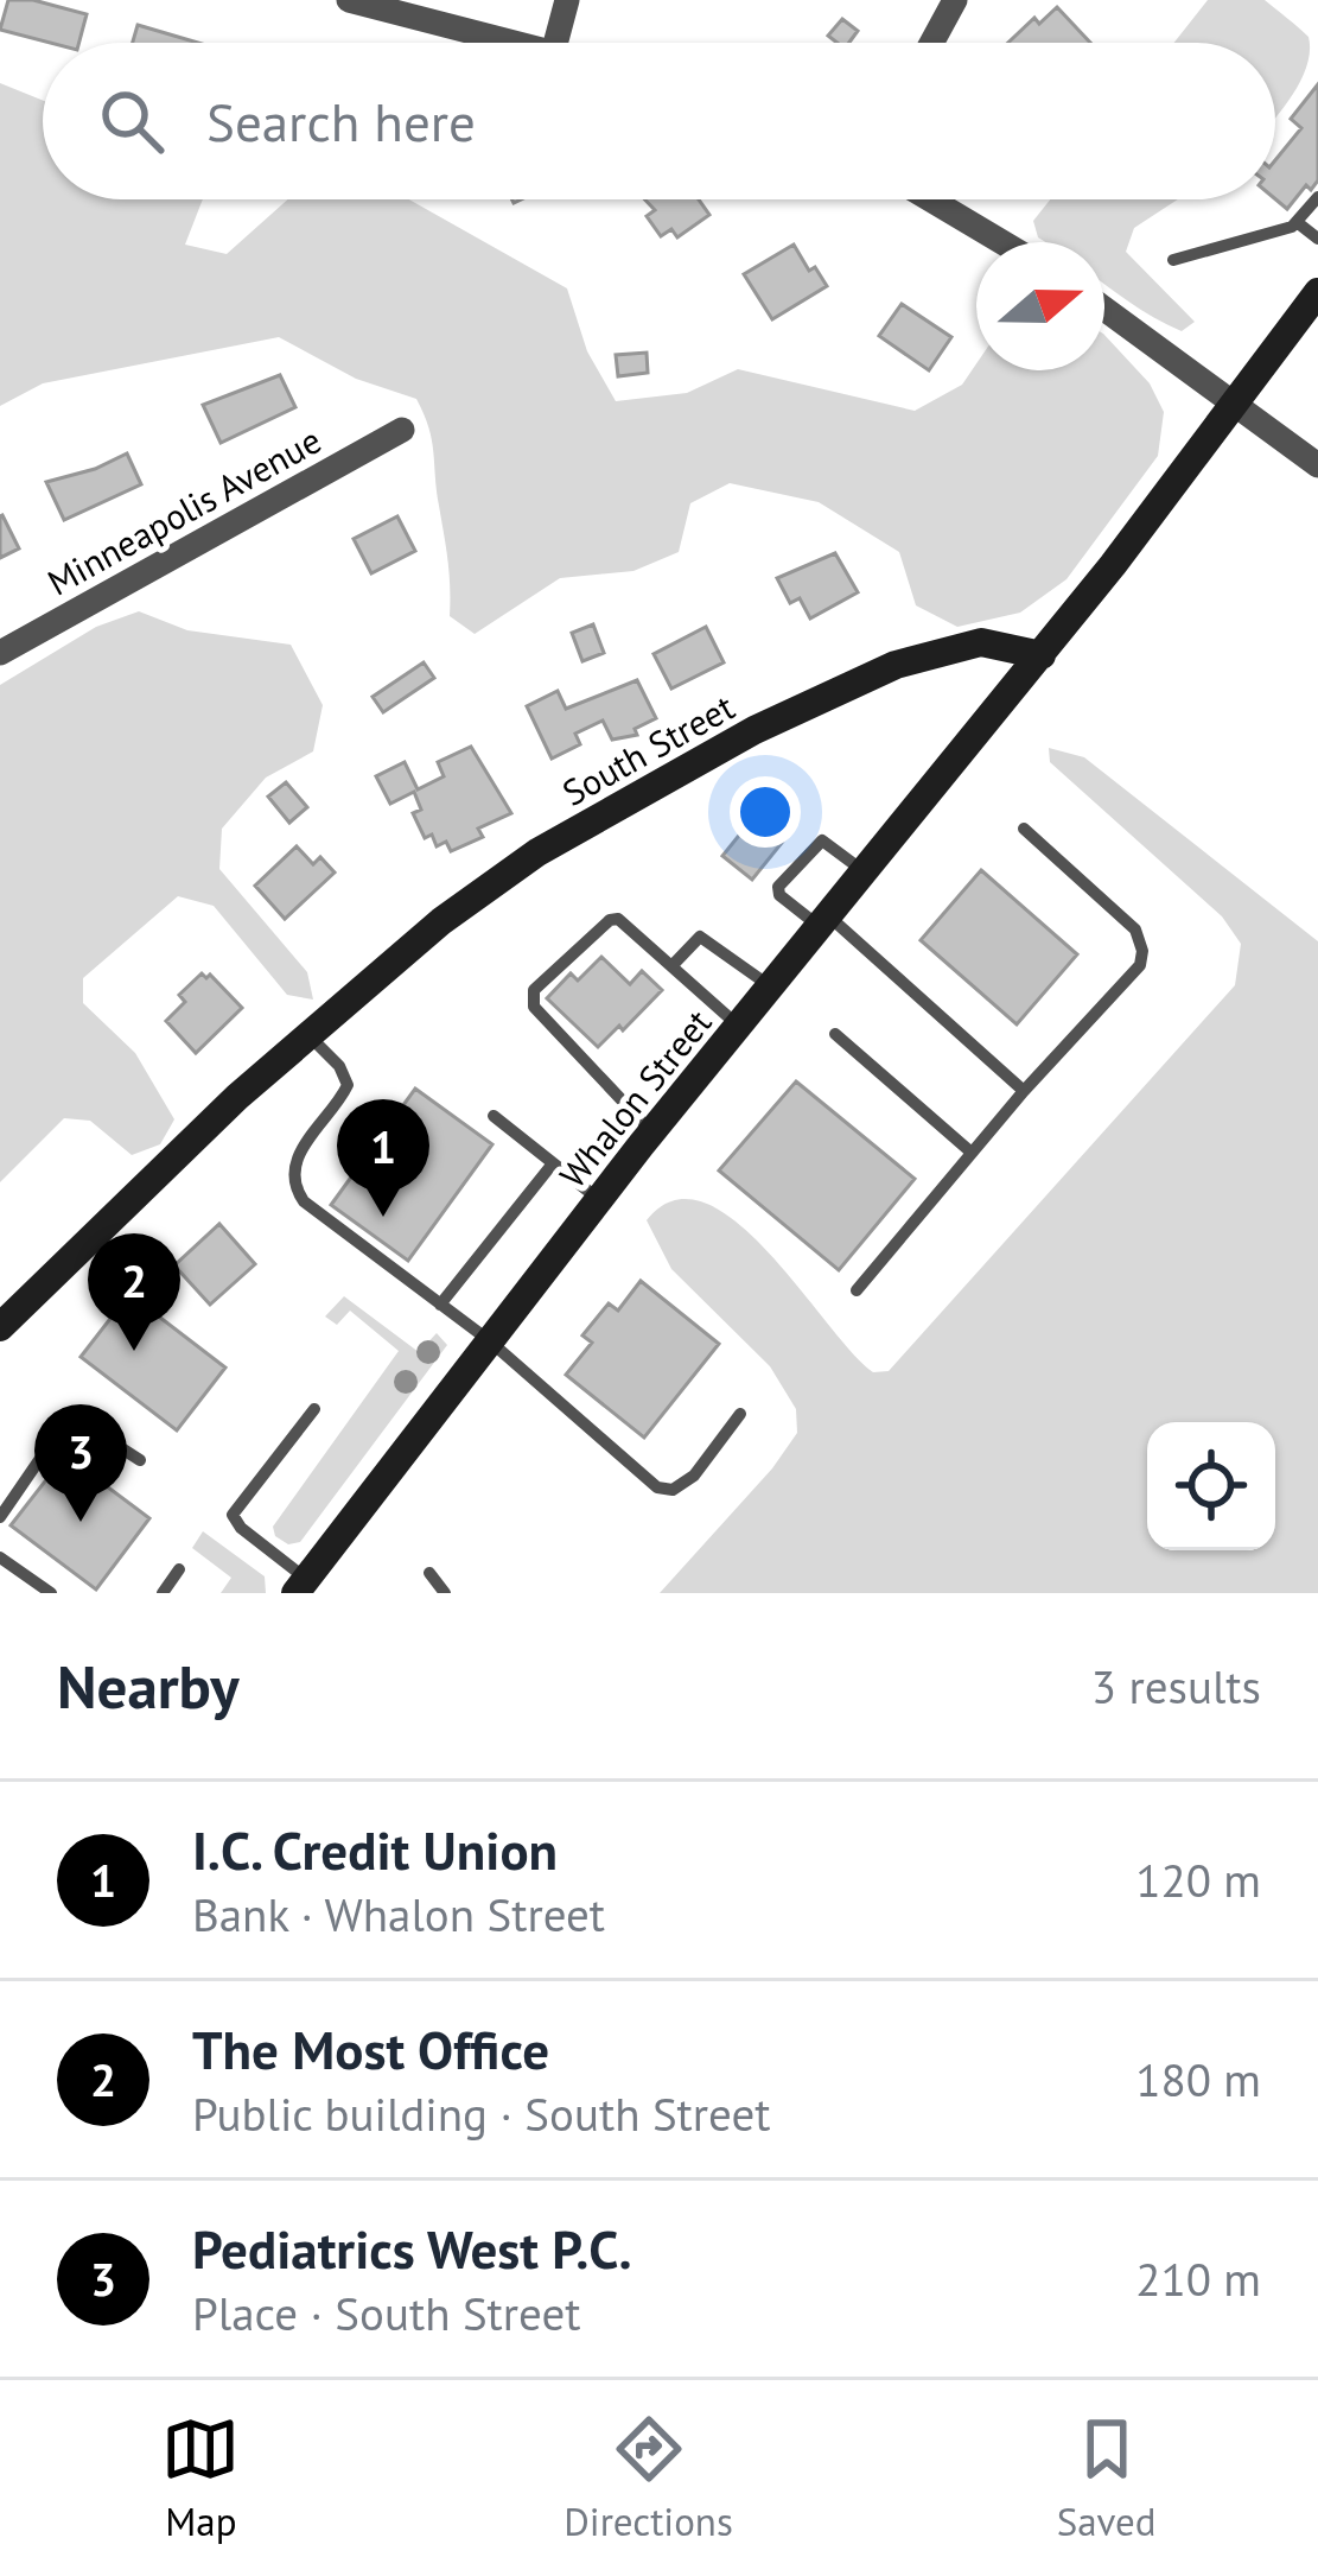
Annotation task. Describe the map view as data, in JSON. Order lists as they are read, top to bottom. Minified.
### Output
{"streets":{"main road":["South Street","Whalon Street"],"street":["Minneapolis Avenue"]},"crossings":[["South Street","Whalon Street"]],"north":"right","page":{"search":"Search here","pins":["1","2","3"],"heading":["Nearby","3 results"],"list":[{"mark":"1","name":"I.C. Credit Union","note":"Bank · Whalon Street","value":"120 m"},{"mark":"2","name":"The Most Office","note":"Public building · South Street","value":"180 m"},{"mark":"3","name":"Pediatrics West P.C.","note":"Place · South Street","value":"210 m"}],"nav":["Map","Directions","Saved"]}}
